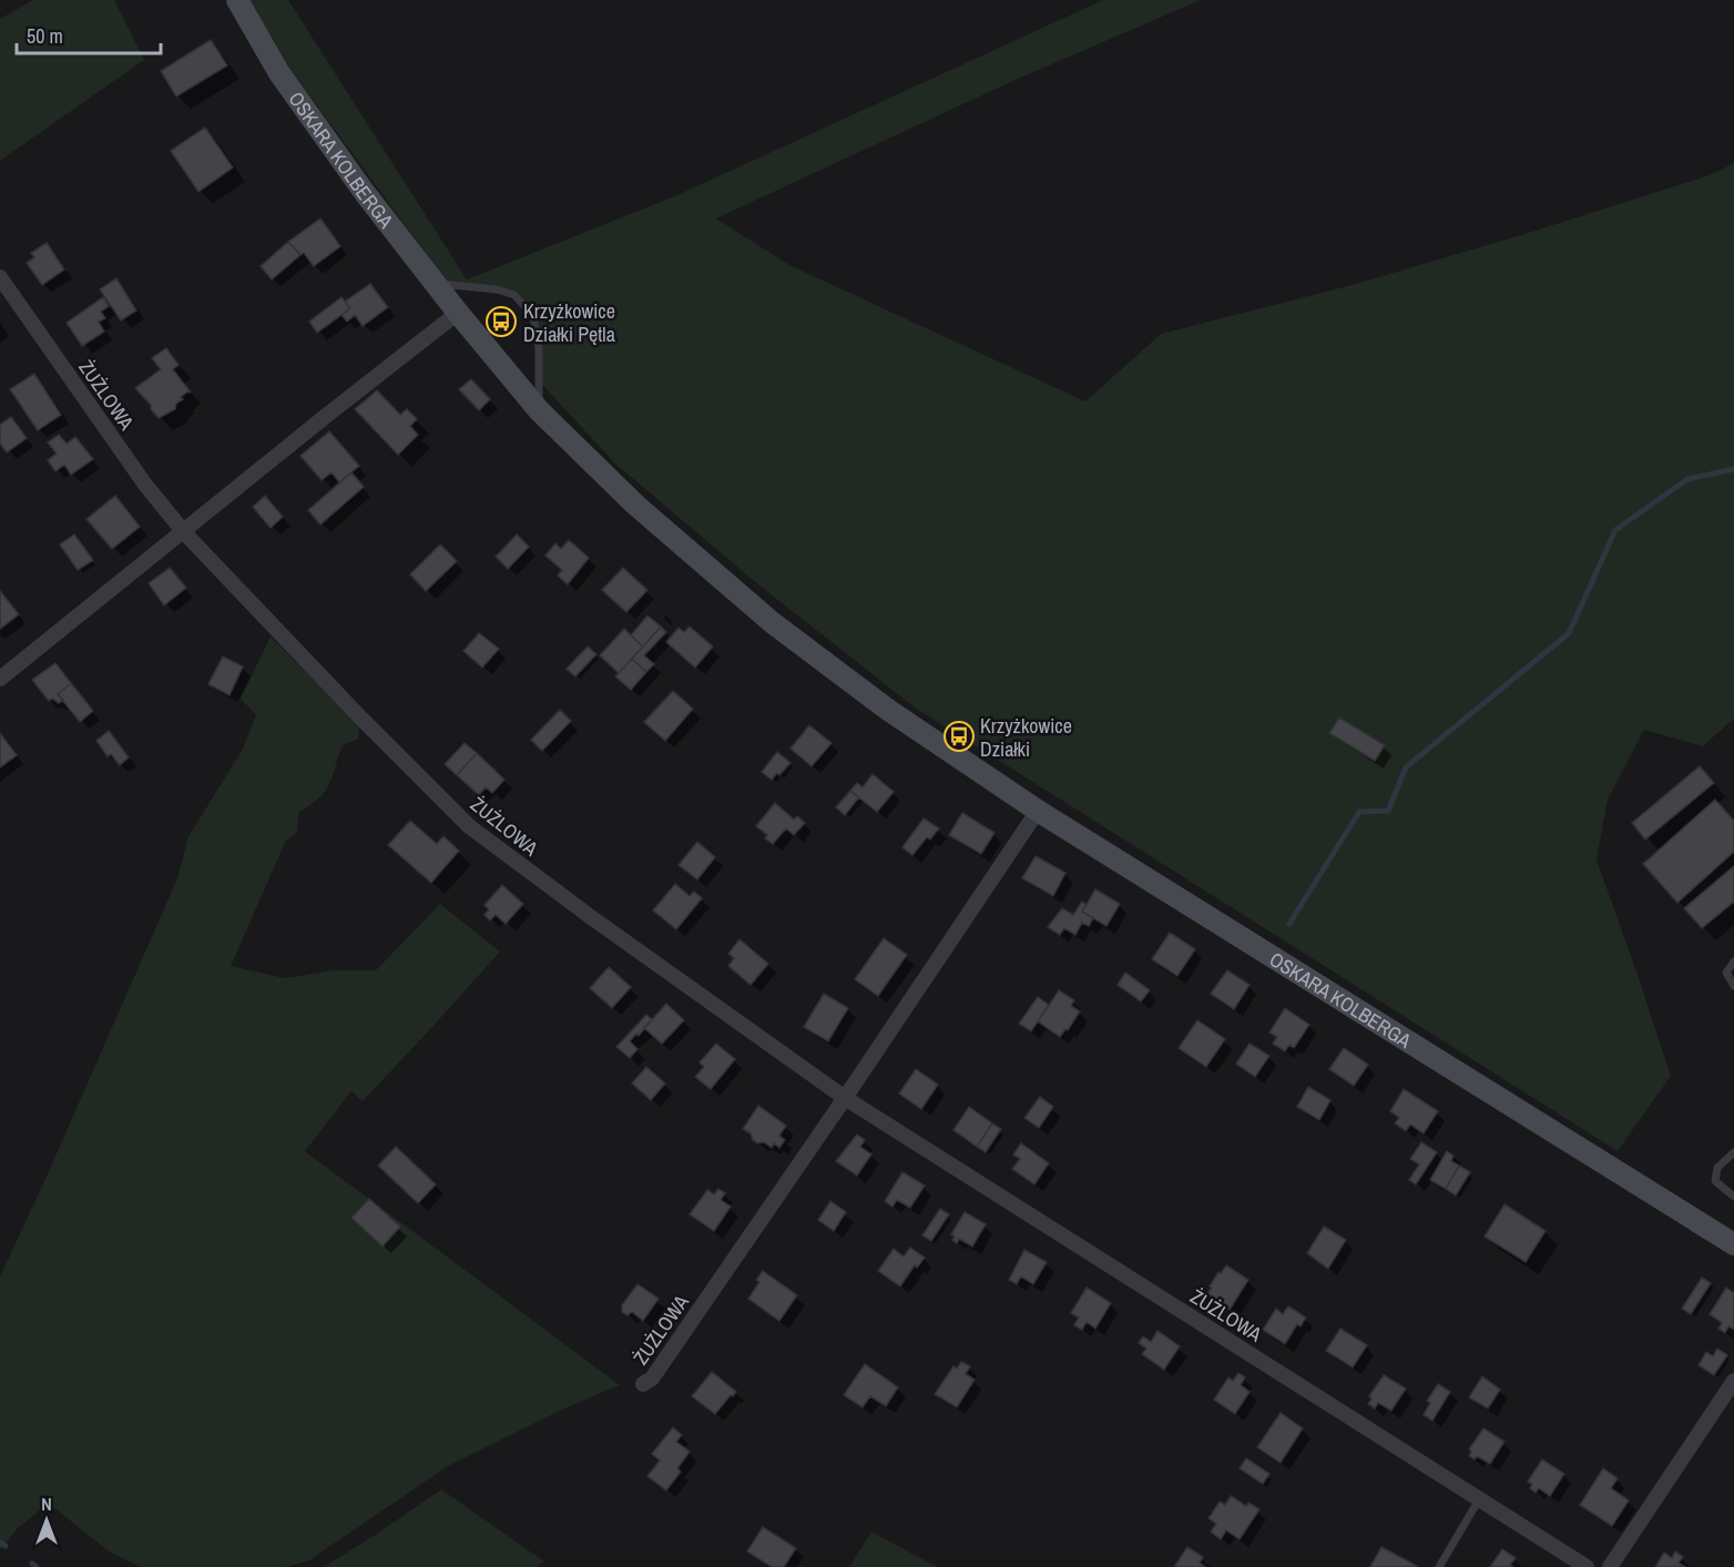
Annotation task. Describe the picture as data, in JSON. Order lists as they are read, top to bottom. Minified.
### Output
{"streets":{"main road":["OSKARA KOLBERGA"],"street":["ŻUŻLOWA"]},"crossings":[["OSKARA KOLBERGA","ŻUŻLOWA"]],"places":{"bus stop":["Krzyżkowice Działki Pętla","Krzyżkowice Działki"]},"scale_bar":"50 m","north":"top"}
